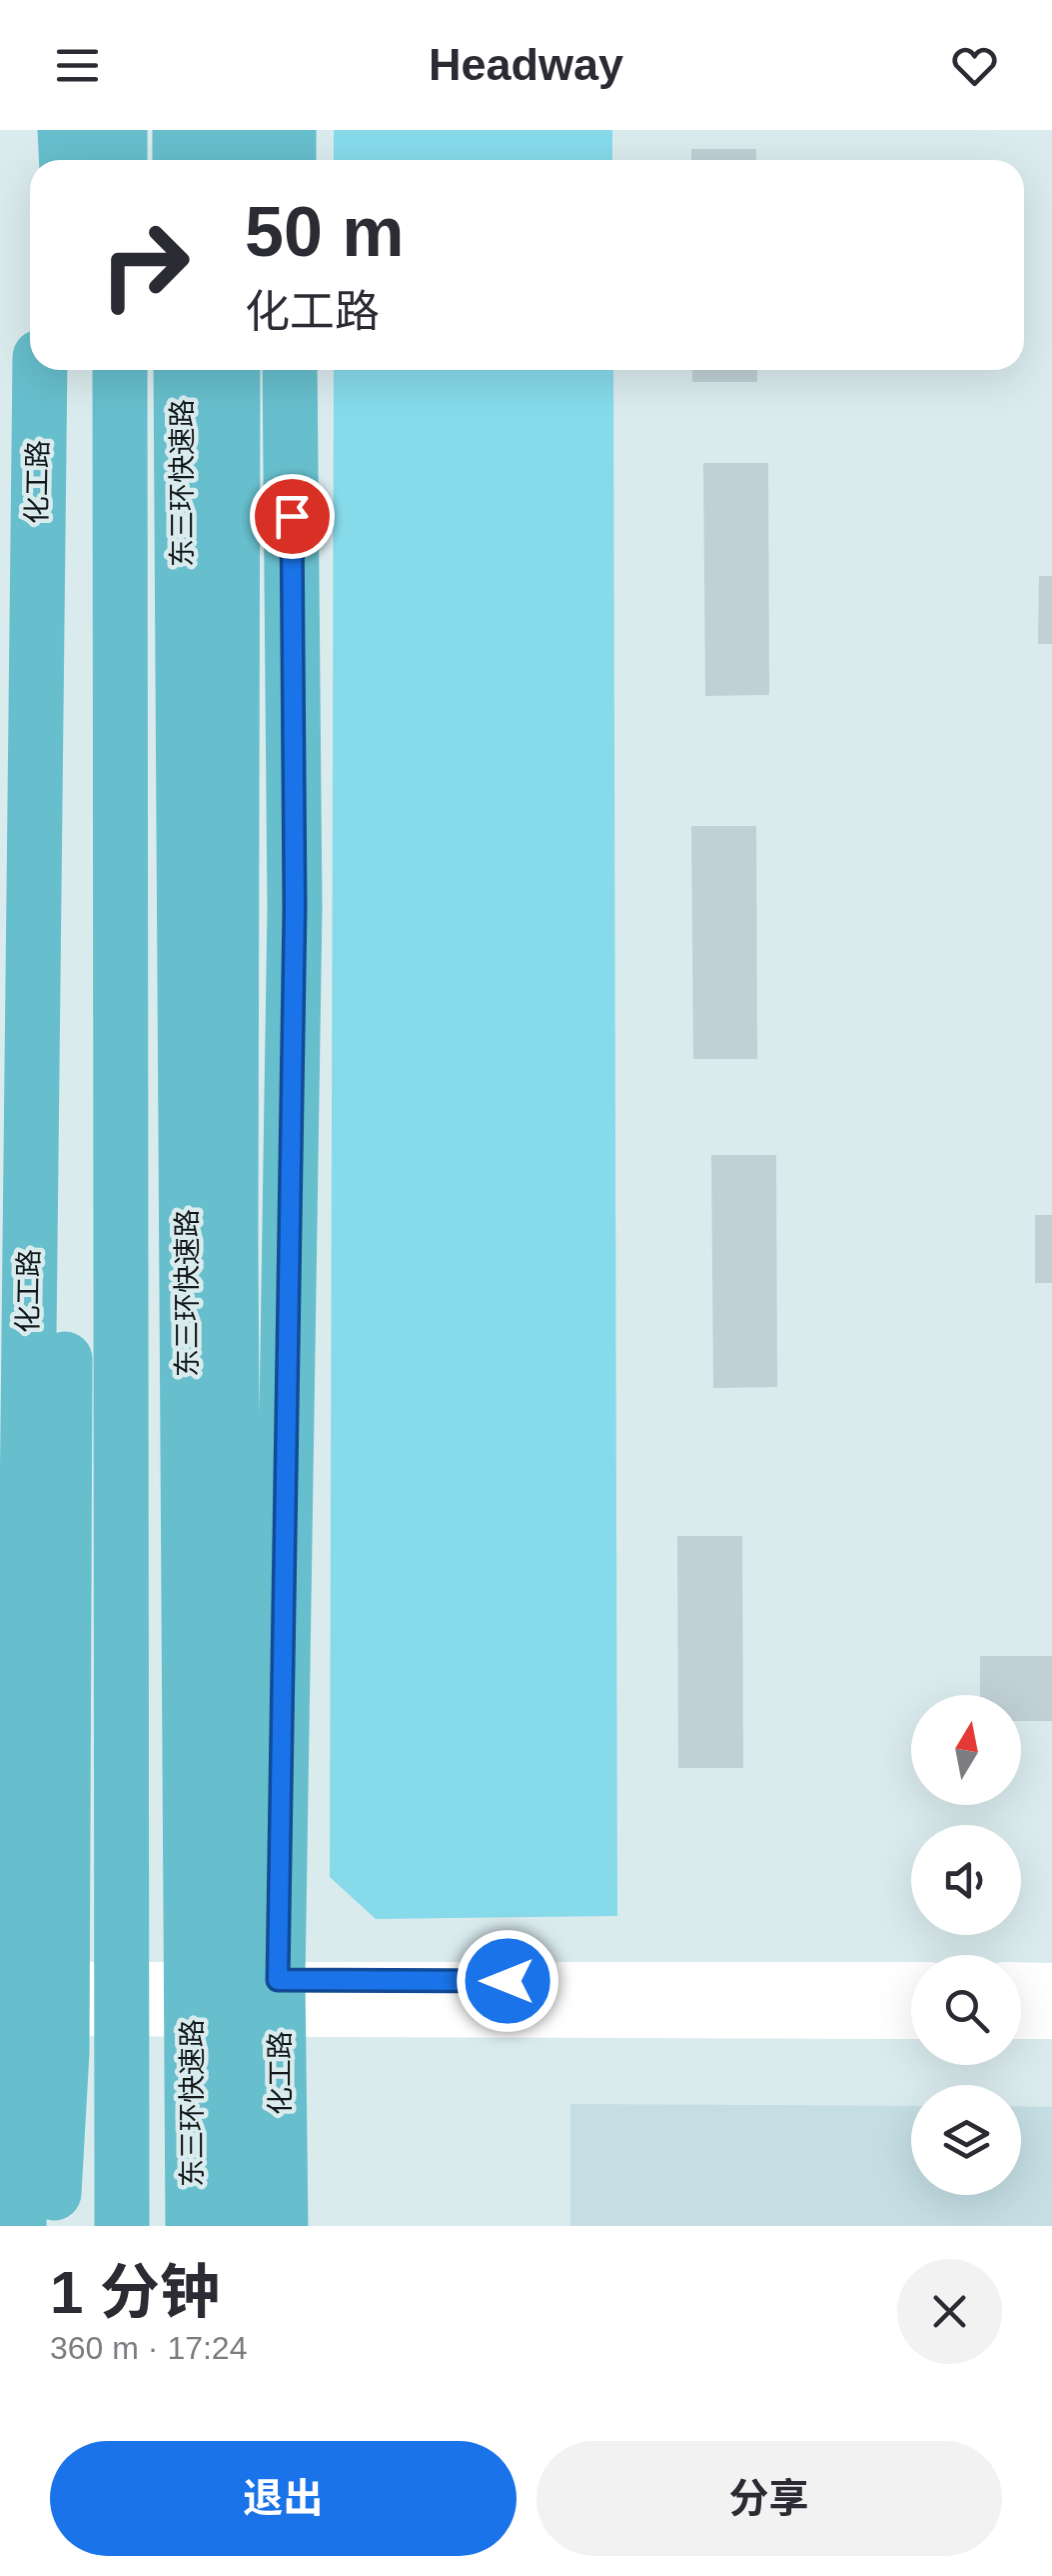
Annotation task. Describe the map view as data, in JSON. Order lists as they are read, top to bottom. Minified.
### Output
{"streets":{"highway":["化工路","东三环快速路"]},"north":"top","page":{"header":"Headway","turn":["50 m","化工路"],"heading":["1 分钟","360 m · 17:24"],"buttons":["退出","分享"]}}
